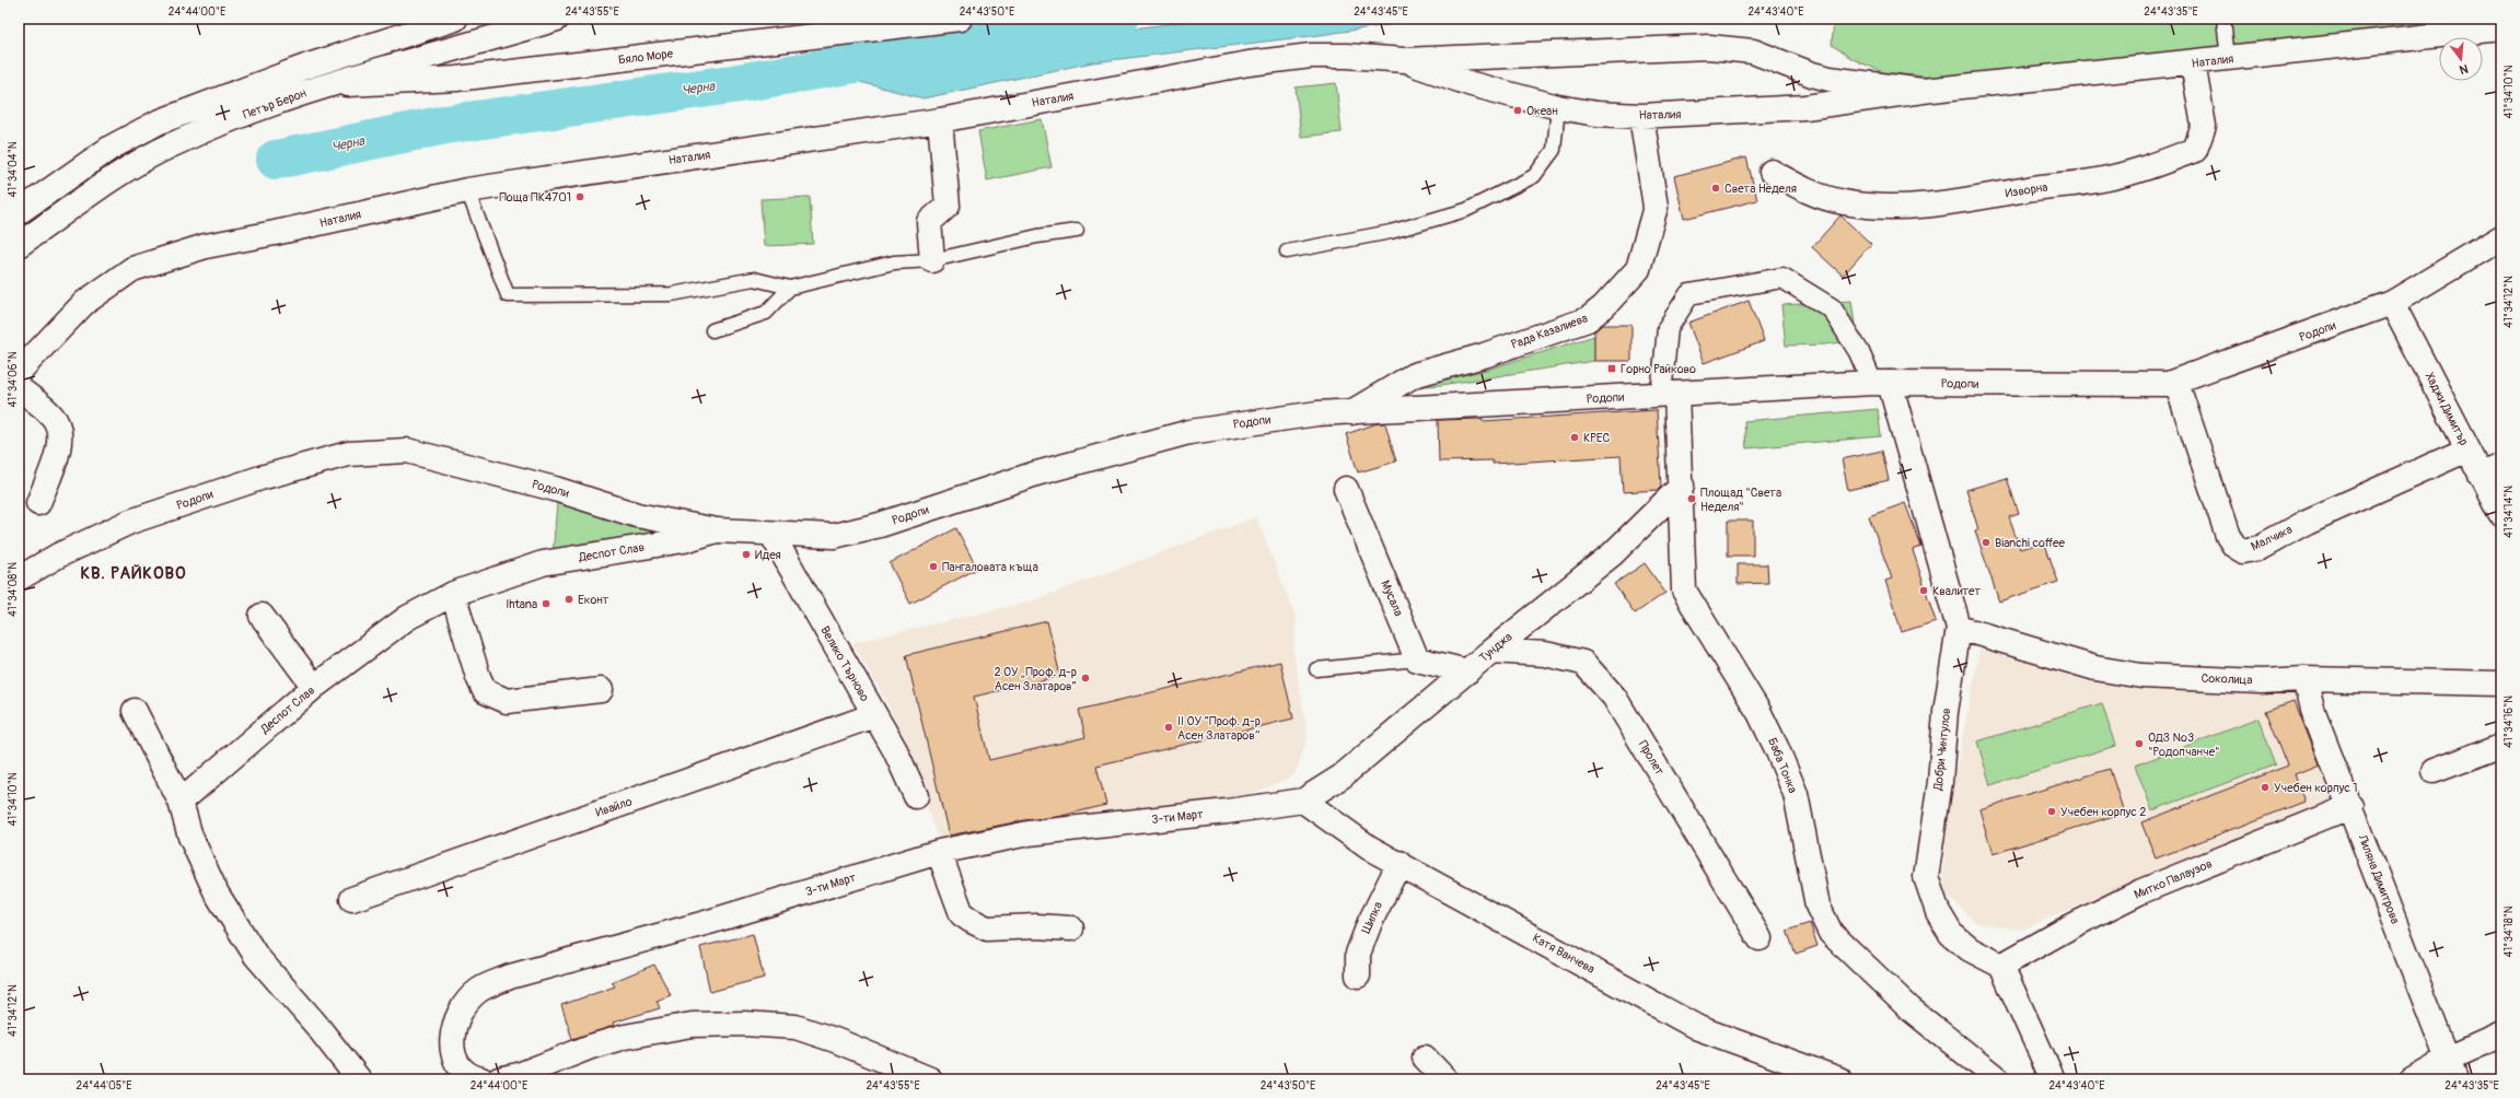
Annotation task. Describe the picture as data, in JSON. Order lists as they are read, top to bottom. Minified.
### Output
{"streets":{"street":["Бяло Море","Наталия","Петър Берон","Изворна","Рада Казалиева","Родопи","Хаджи Димитър","Малчика","Деспот Слав","Мусала","Тунджа","Велико Търново","Соколица","Добри Чинтулов","Пролет","Баба Тонка","Ивайло","3-ти Март","Митко Палаузов","Лиляна Димитрова","Шипка","Катя Ванчева"]},"crossings":[["Бяло Море","Петър Берон"],["Наталия","Изворна"],["Наталия","Рада Казалиева"],["Рада Казалиева","Родопи"],["Родопи","Хаджи Димитър"],["Родопи","Малчика"],["Родопи","Деспот Слав"],["Родопи","Велико Търново"],["Родопи","Добри Чинтулов"],["Родопи","Баба Тонка"],["Хаджи Димитър","Малчика"],["Тунджа","Пролет"],["Тунджа","Баба Тонка"],["Тунджа","3-ти Март"],["Тунджа","Катя Ванчева"],["Велико Търново","Ивайло"],["Соколица","Добри Чинтулов"],["Соколица","Лиляна Димитрова"],["Добри Чинтулов","Митко Палаузов"],["3-ти Март","Катя Ванчева"],["Митко Палаузов","Лиляна Димитрова"],["Шипка","Катя Ванчева"]],"districts":["КВ. РАЙКОВО"],"water":["Черна"],"places":{"other":["Океан","Света Неделя","Поща ПК4701","КРЕС","Площад \"Света Неделя\"","Bianchi coffee","Идея","Пангаловата къща","Квалитет","Еконт","Ihtana","2 ОУ „Проф. д-р Асен Златаров“","II ОУ “Проф. д-р Асен Златаров”","ОДЗ №3 \"Родопчанче\"","Учебен корпус 1","Учебен корпус 2"],"transit":["Горно Райково"]},"north":"bottom","coordinates":["24°44'00\"E","24°43'55\"E","24°43'50\"E","24°43'45\"E","24°43'40\"E","24°43'35\"E","41°34'10\"N","41°34'04\"N","41°34'12\"N","41°34'06\"N","41°34'14\"N","41°34'08\"N","41°34'16\"N","41°34'18\"N","24°44'05\"E"]}
